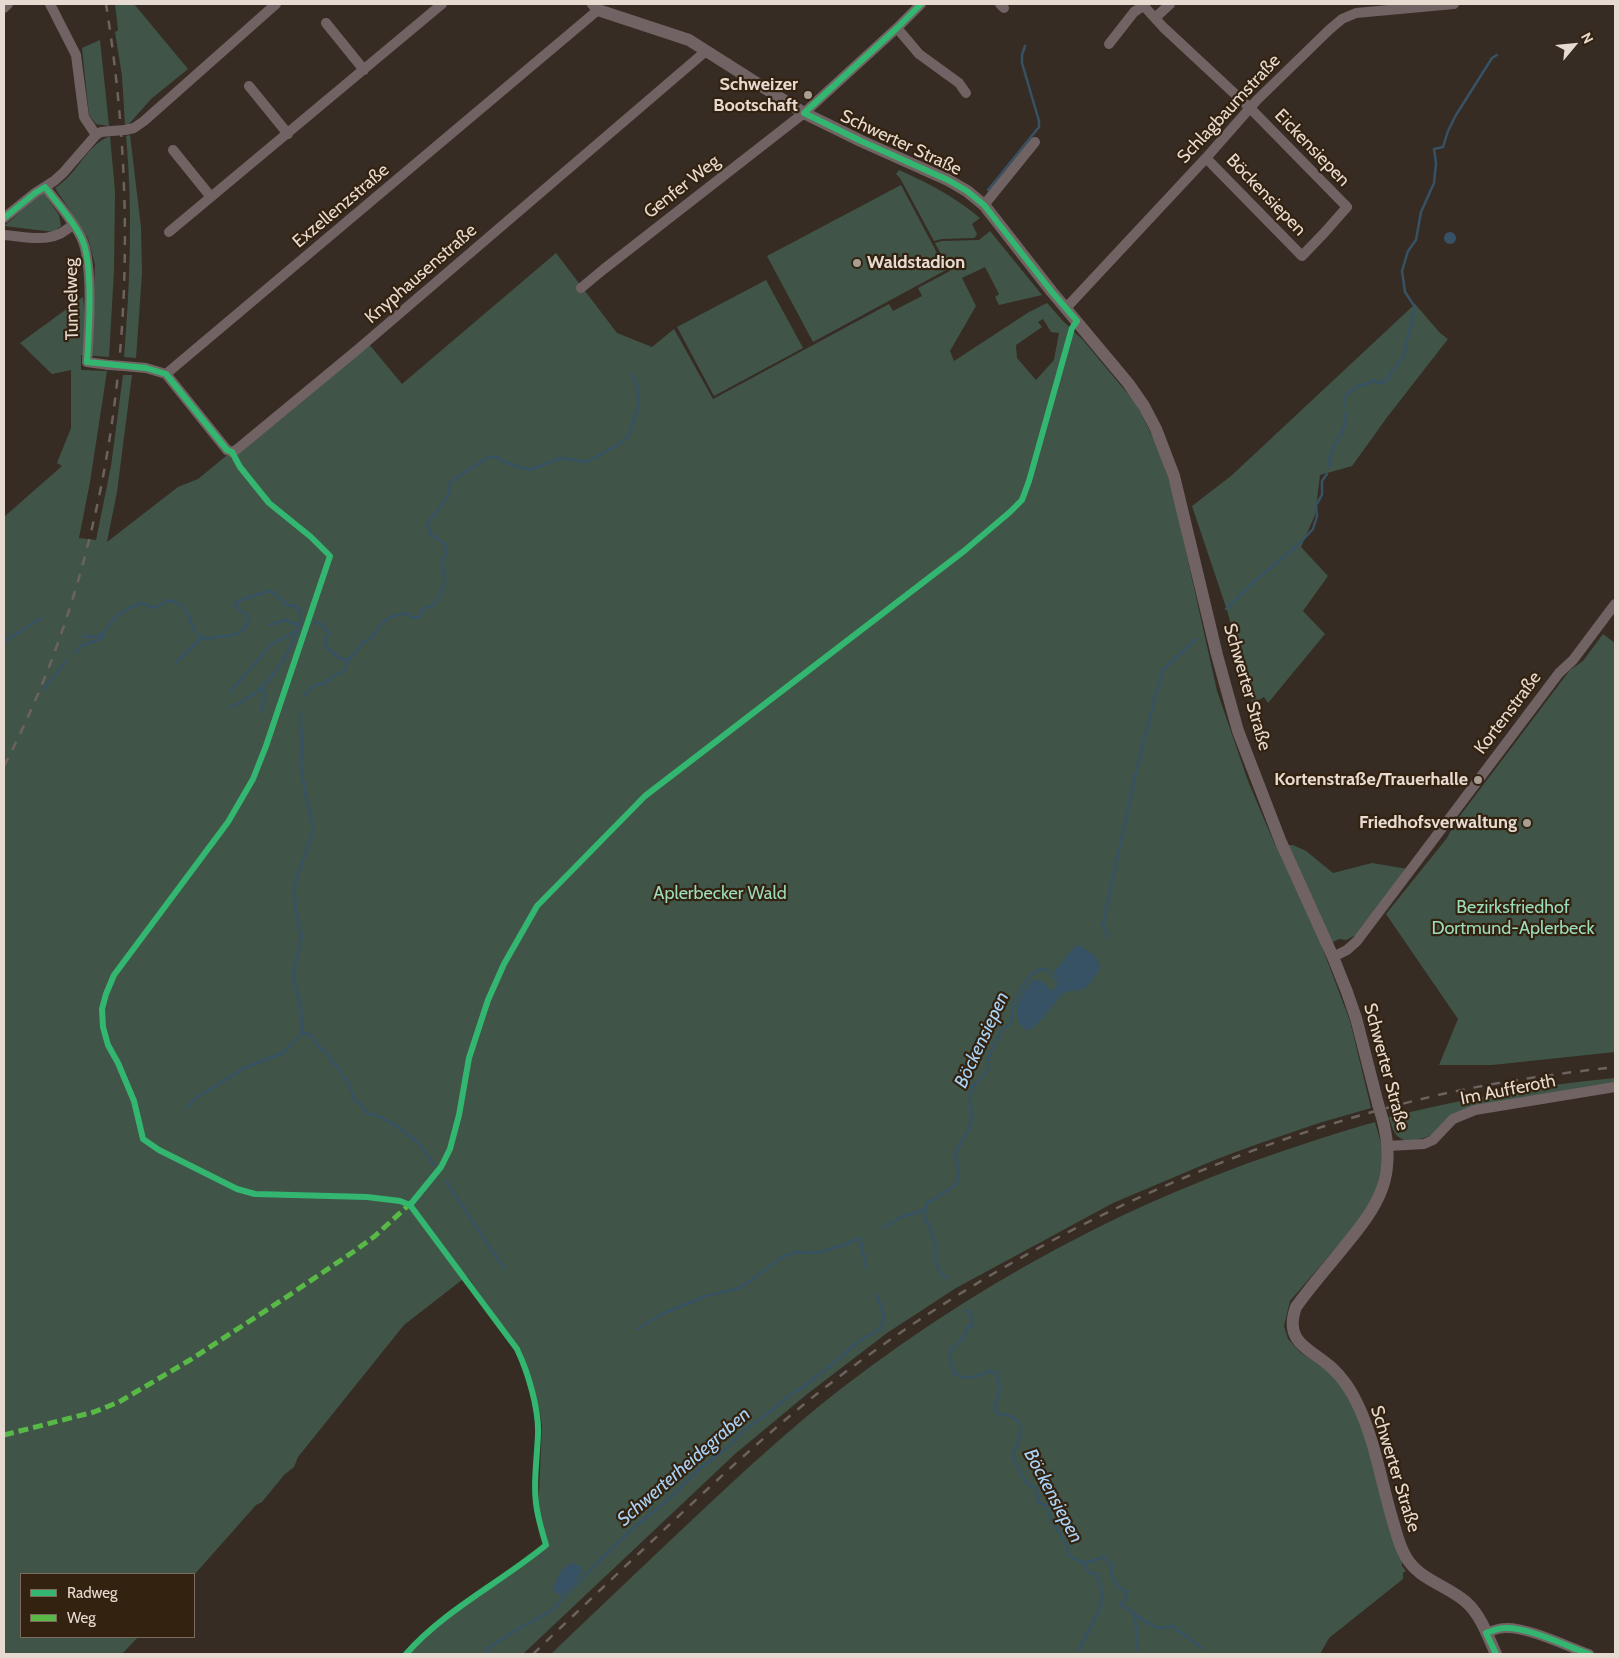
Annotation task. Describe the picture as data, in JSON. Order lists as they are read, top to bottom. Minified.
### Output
{"streets":{"street":["Schlagbaumstraße","Schwerter Straße","Eickensiepen","Genfer Weg","Böckensiepen","Exzellenzstraße","Knyphausenstraße","Tunnelweg","Kortenstraße","Im Aufferoth"]},"crossings":[["Schlagbaumstraße","Schwerter Straße"],["Schlagbaumstraße","Eickensiepen"],["Schlagbaumstraße","Böckensiepen"],["Schwerter Straße","Genfer Weg"],["Schwerter Straße","Exzellenzstraße"],["Schwerter Straße","Knyphausenstraße"],["Schwerter Straße","Kortenstraße"],["Schwerter Straße","Im Aufferoth"],["Eickensiepen","Böckensiepen"],["Exzellenzstraße","Knyphausenstraße"],["Exzellenzstraße","Tunnelweg"],["Knyphausenstraße","Tunnelweg"]],"water":["Böckensiepen","Schwerterheidegraben"],"parks":["Aplerbecker Wald","Bezirksfriedhof Dortmund-Aplerbeck"],"places":["Schweizer Bootschaft","Waldstadion","Kortenstraße/Trauerhalle","Friedhofsverwaltung"],"legend":["Radweg","Weg"],"north":"top right"}
